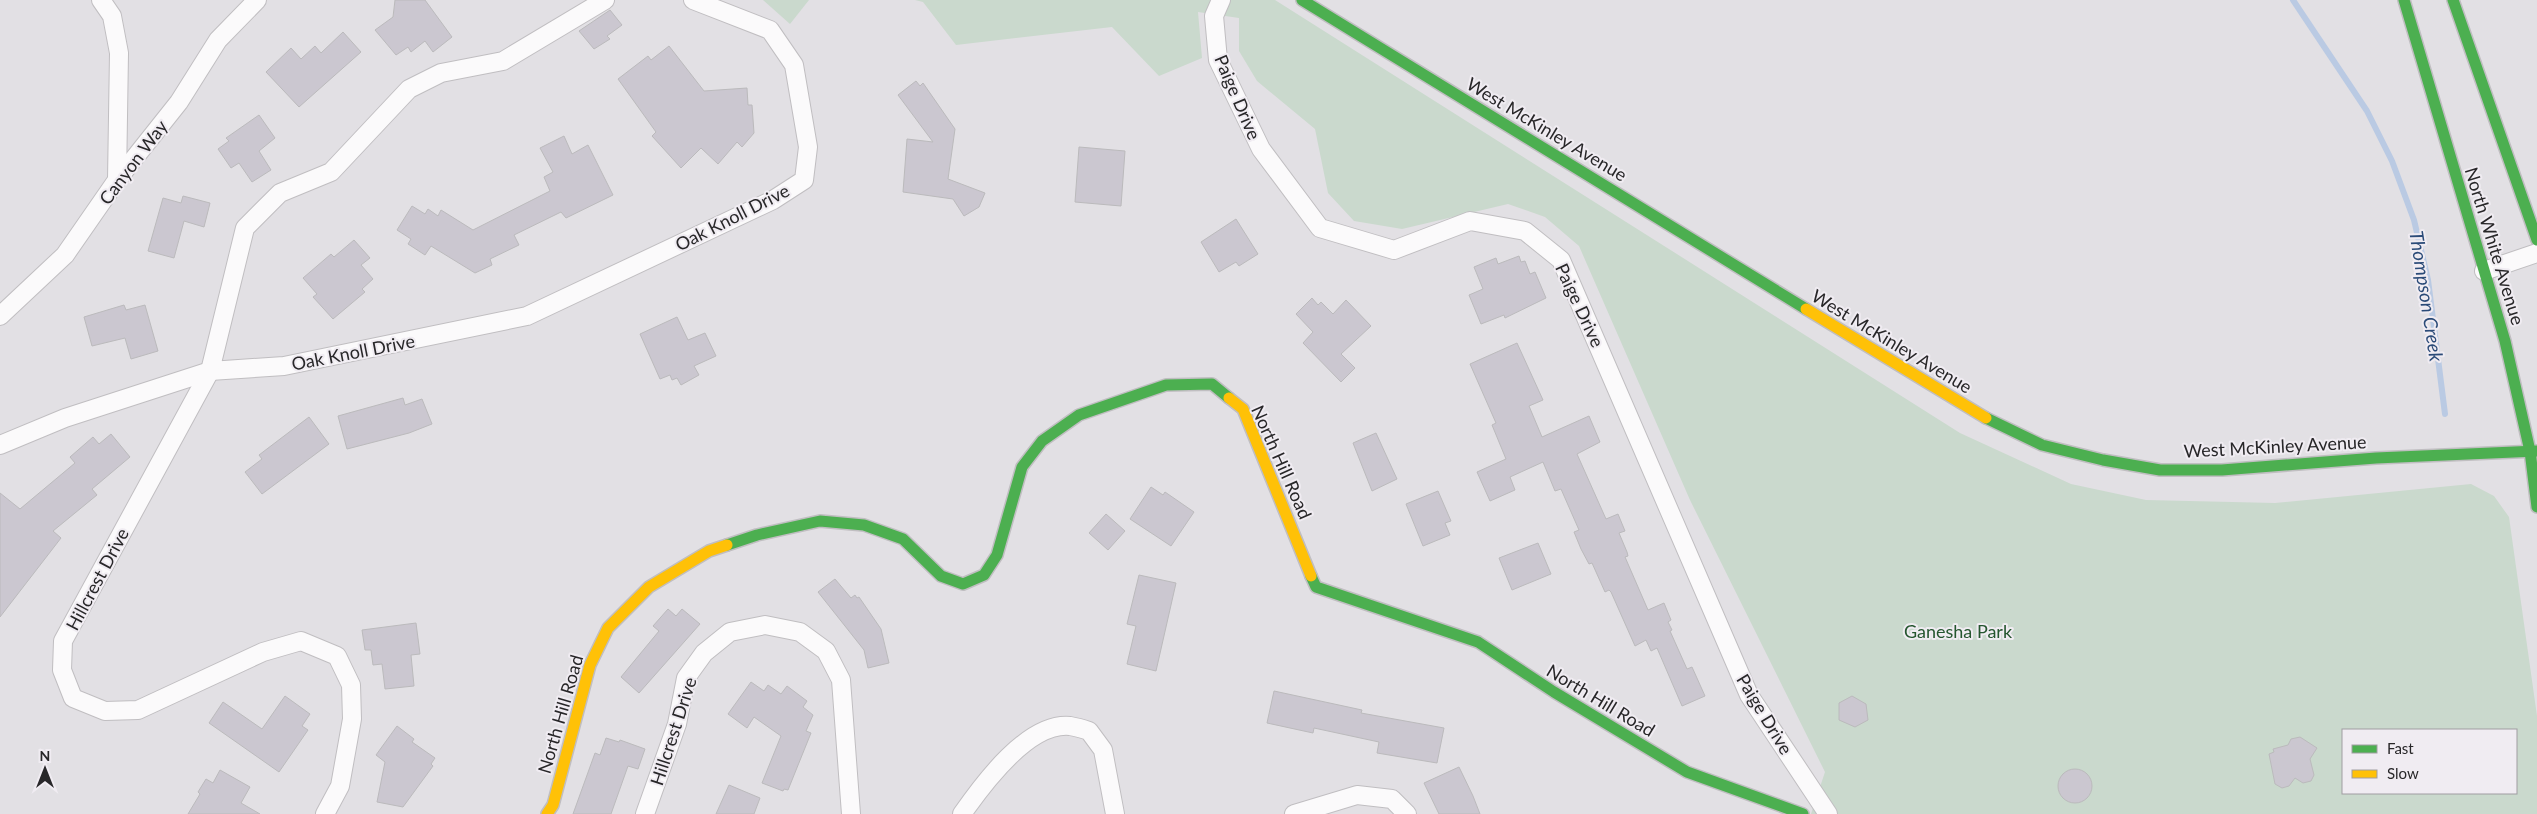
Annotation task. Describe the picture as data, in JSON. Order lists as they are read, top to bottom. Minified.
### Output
{"streets":{"main road":["West McKinley Avenue","North White Avenue","North Hill Road"],"street":["Paige Drive","Canyon Way","Oak Knoll Drive","Hillcrest Drive"]},"crossings":[["West McKinley Avenue","North White Avenue"],["Oak Knoll Drive","Hillcrest Drive"]],"water":["Thompson Creek"],"parks":["Ganesha Park"],"legend":["Fast","Slow"],"north":"top"}
